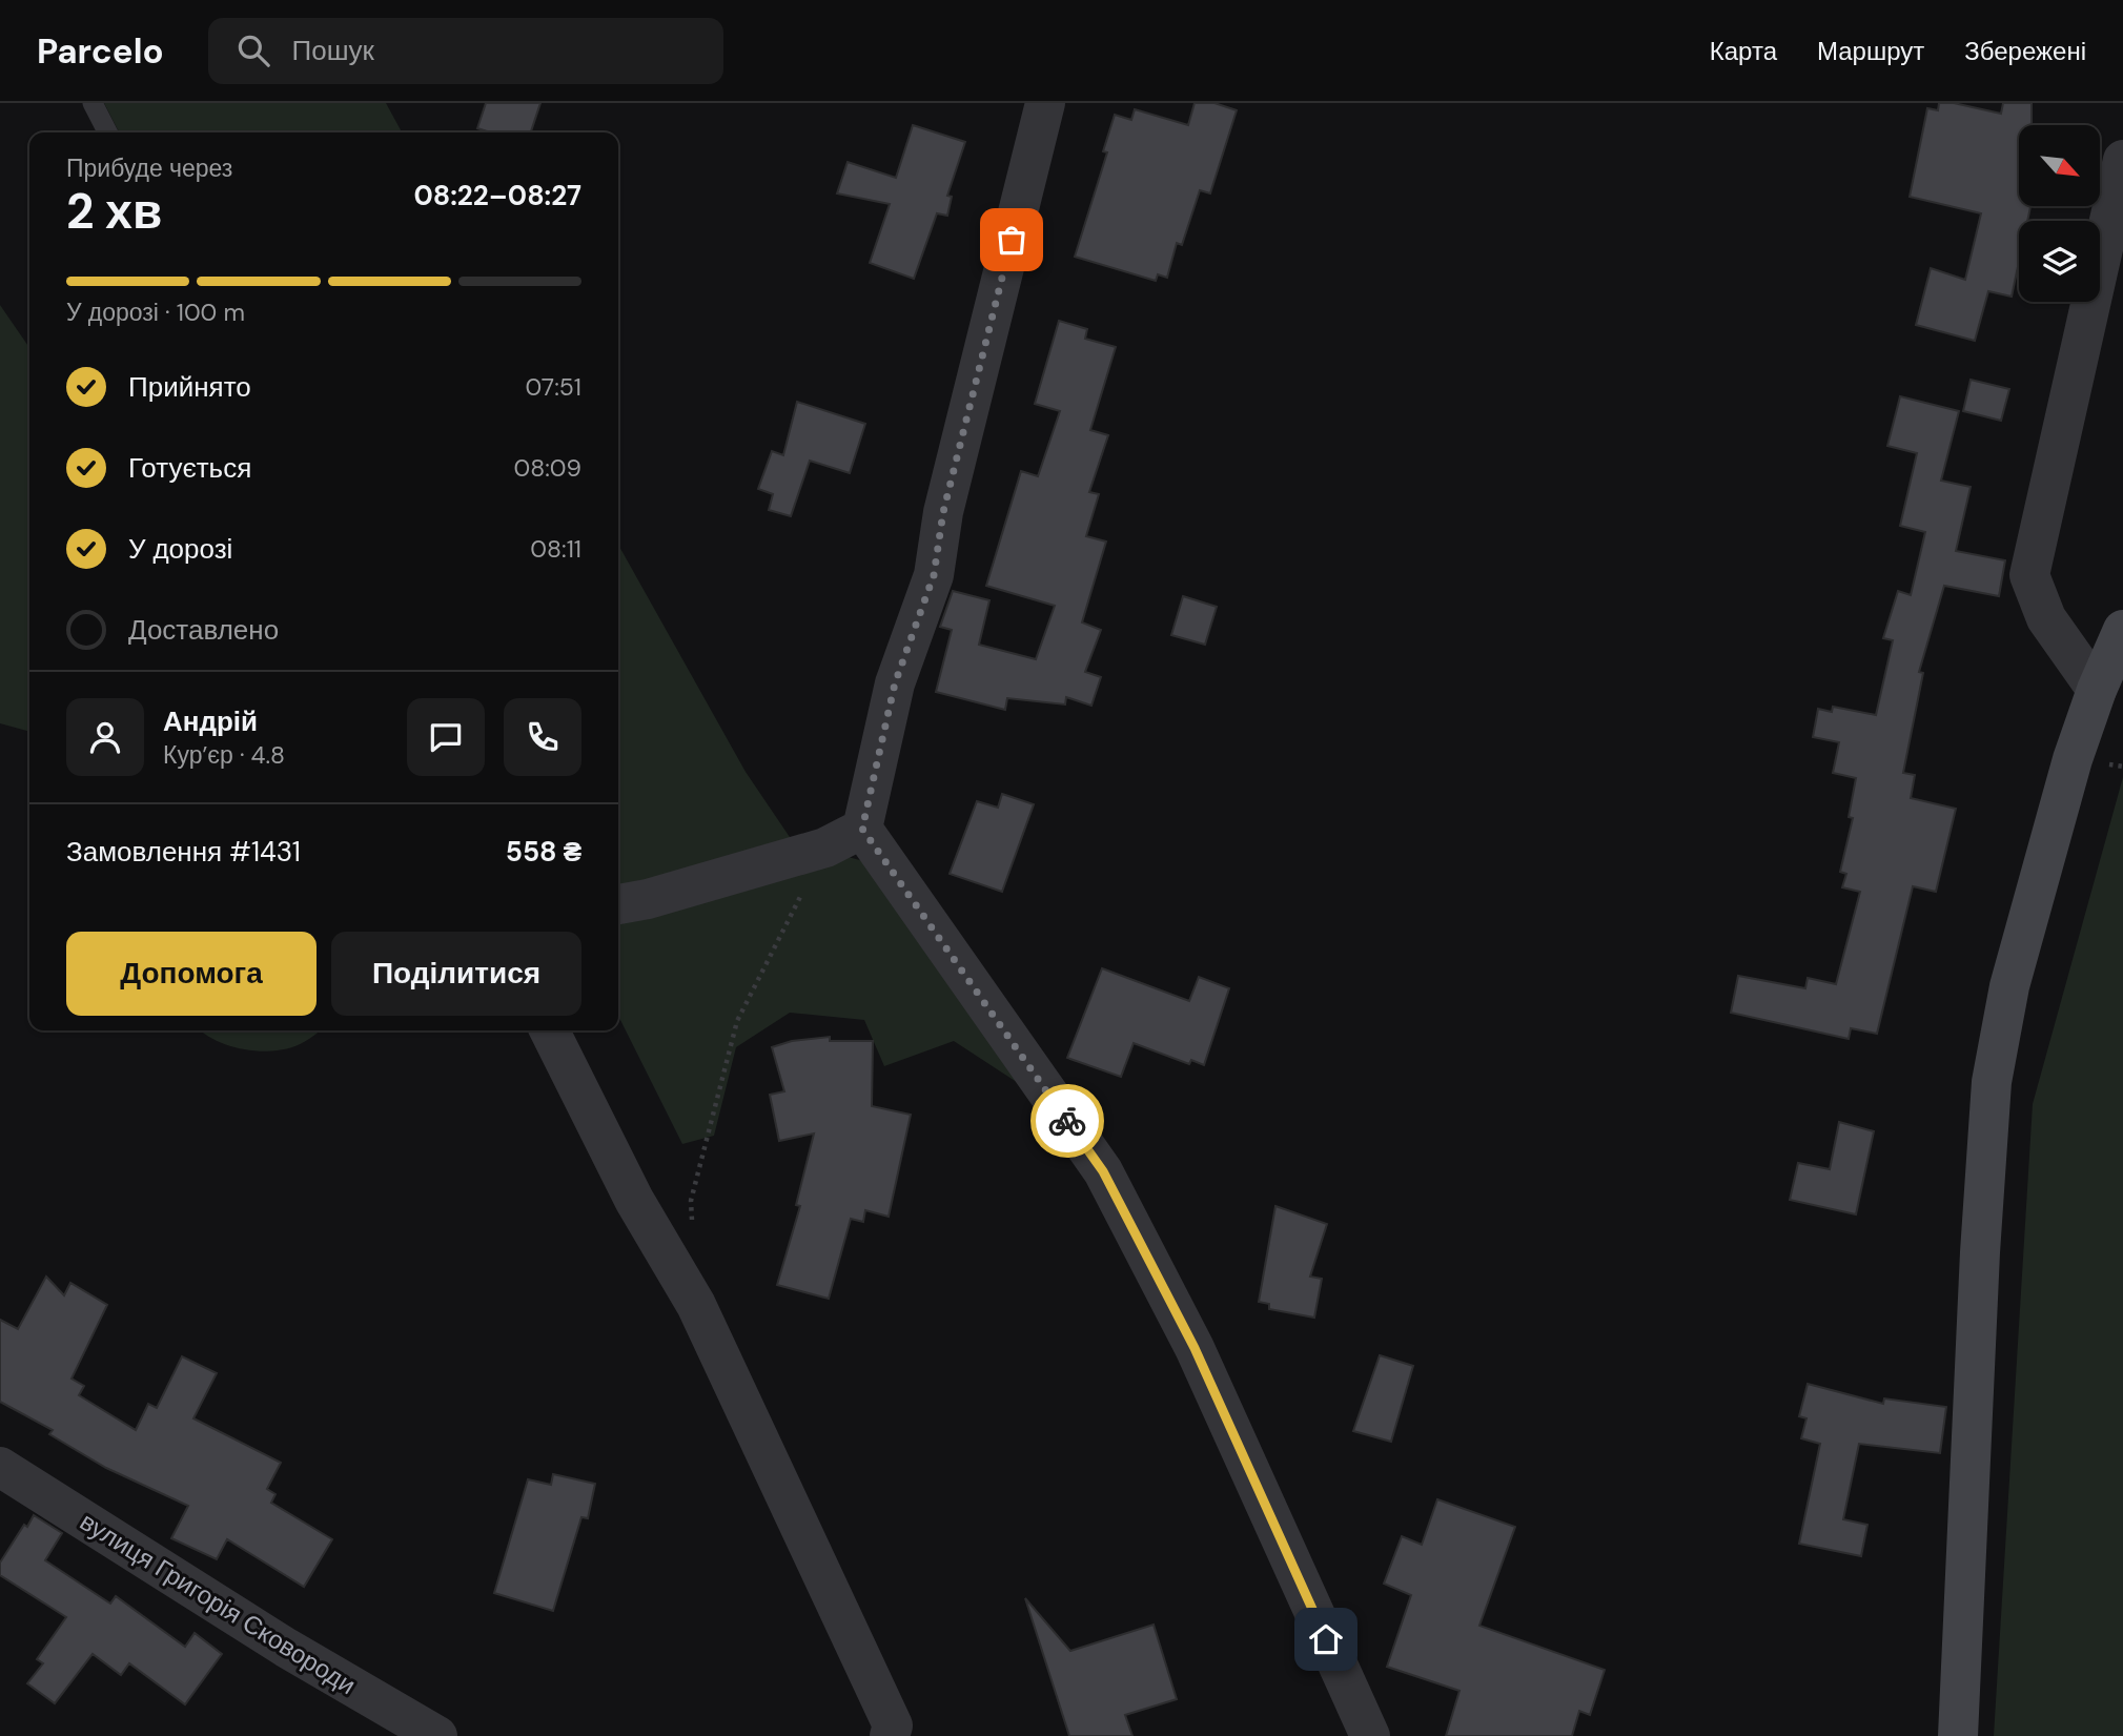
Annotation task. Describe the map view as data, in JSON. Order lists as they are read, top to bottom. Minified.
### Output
{"streets":{"street":["вулиця Григорія Сковороди"]},"north":"bottom right","page":{"header":"Parcelo","search":"Пошук","nav":["Карта","Маршрут","Збережені"],"heading":["2 хв","Прибуде через","08:22–08:27"],"panel":["Андрій","Кур’єр · 4.8","Замовлення #1431","558 ₴"],"bar":"У дорозі · 100 m","list":[["Прийнято","07:51"],["Готується","08:09"],["У дорозі","08:11"],"Доставлено"],"buttons":["Допомога","Поділитися"]}}
